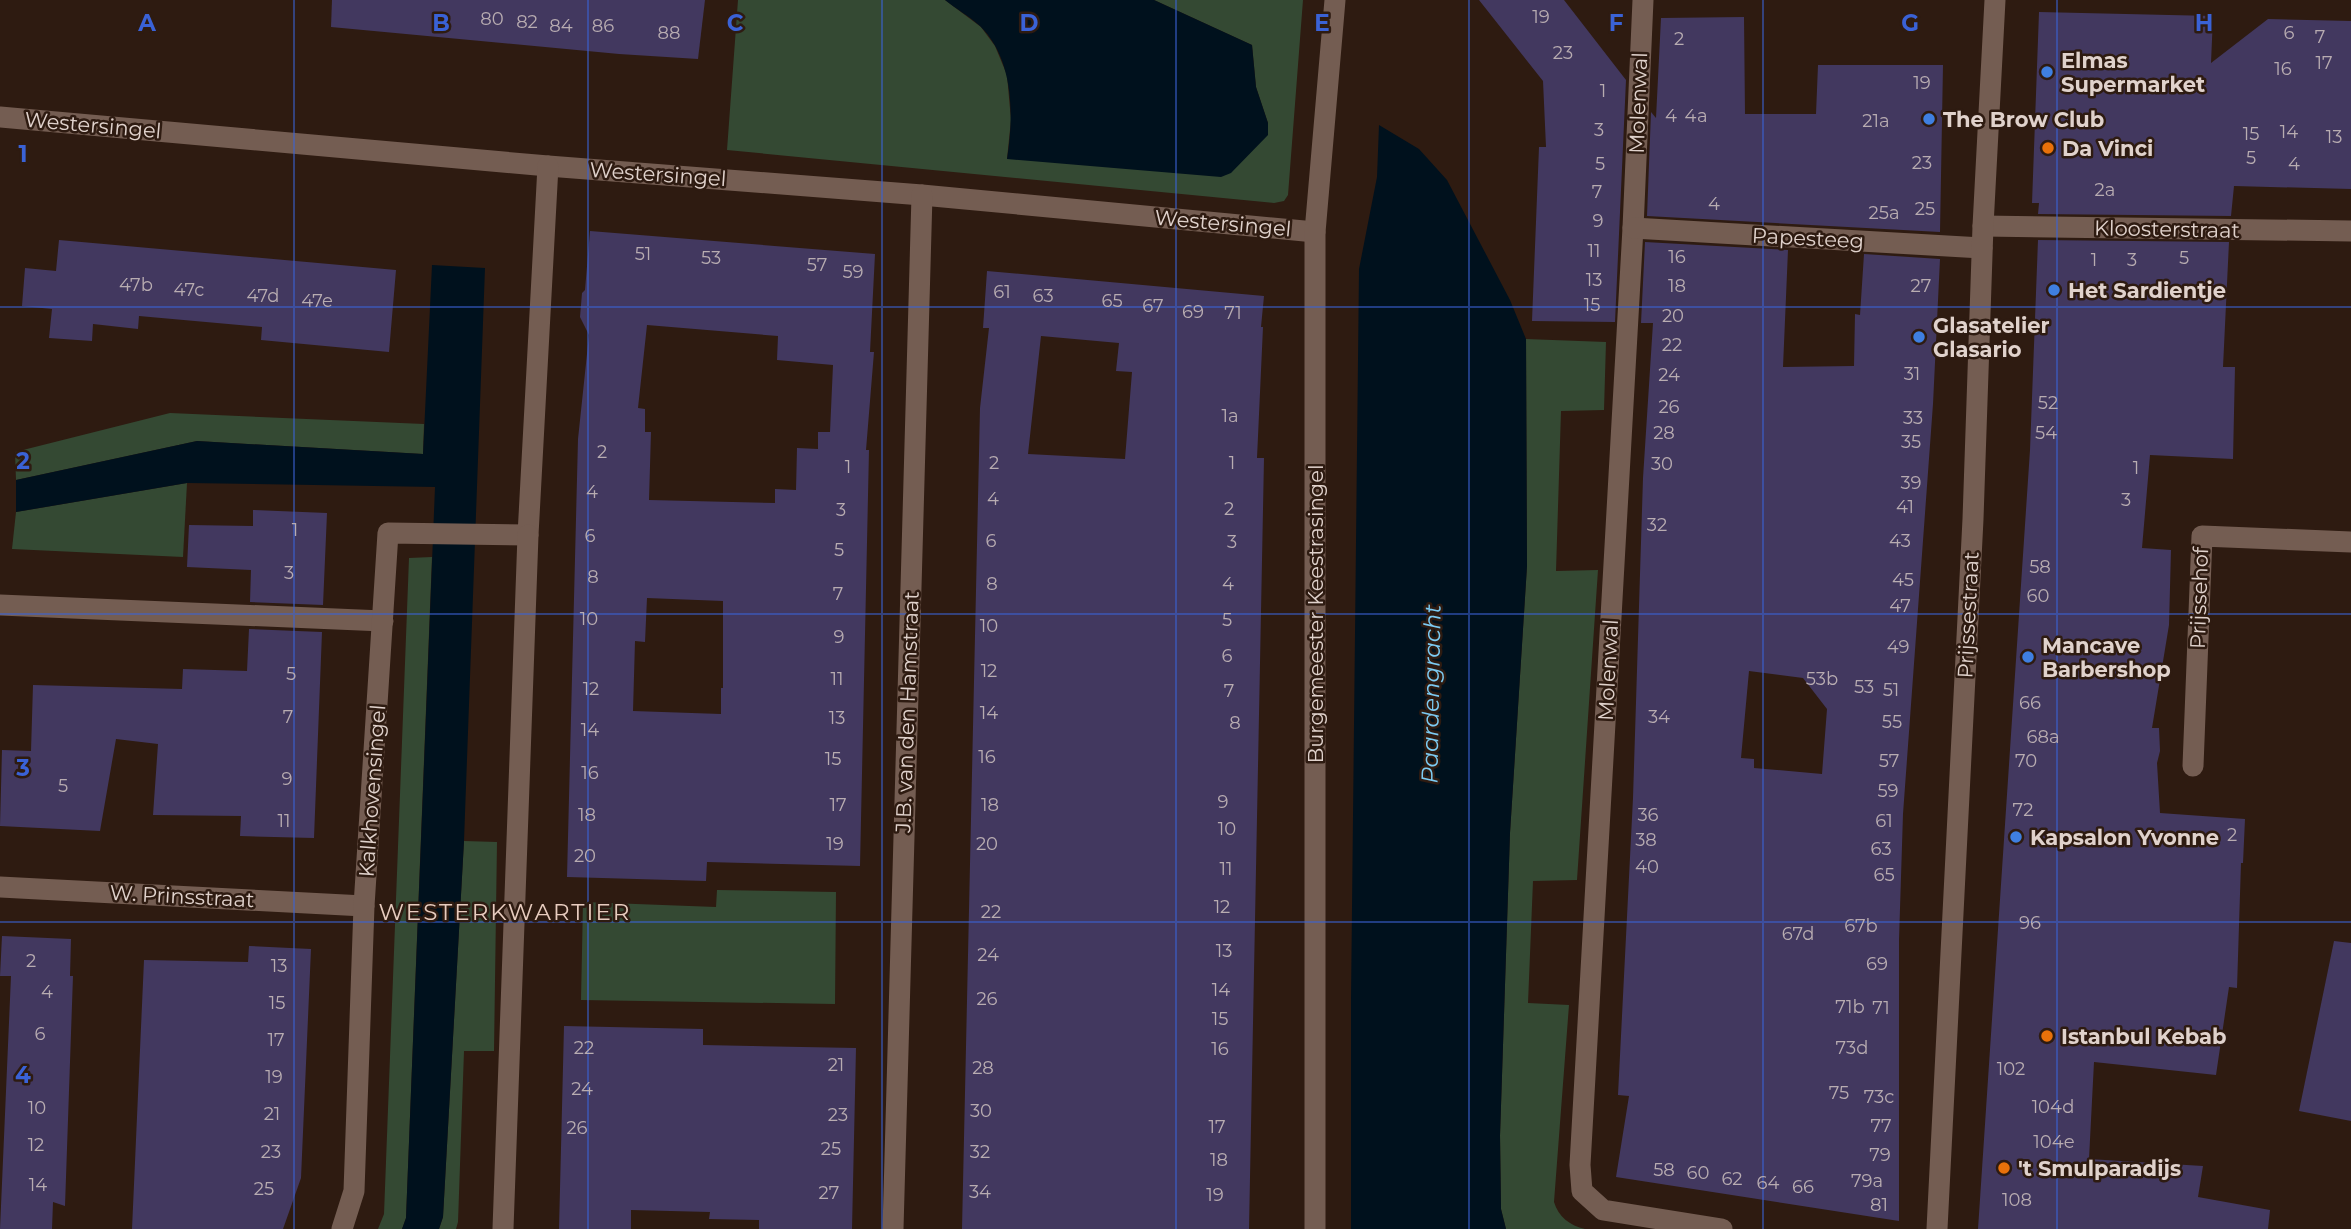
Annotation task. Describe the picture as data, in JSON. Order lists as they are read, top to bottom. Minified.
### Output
{"streets":{"street":["Molenwal","Westersingel","Kloosterstraat","Papesteeg","Prijssehof","Burgemeester Keestrasingel","Prijssestraat","J.B. van den Hamstraat","Kalkhovensingel","W. Prinsstraat"]},"crossings":[["Molenwal","Papesteeg"],["Westersingel","Burgemeester Keestrasingel"],["Westersingel","J.B. van den Hamstraat"],["Kloosterstraat","Prijssestraat"],["Papesteeg","Prijssestraat"],["Kalkhovensingel","W. Prinsstraat"]],"districts":["WESTERKWARTIER"],"water":["Paardengracht"],"places":["Elmas Supermarket","The Brow Club","Da Vinci","Het Sardientje","Glasatelier Glasario","Mancave Barbershop","Kapsalon Yvonne","Istanbul Kebab","'t Smulparadijs"],"house_numbers":["19","80","82","84","86","88","6","7","2","23","17","16","19","1","4","4a","21a","3","14","15","13","5","23","5","4","2a","7","4","25","25a","9","11","51","16","53","5","1","3","57","59","13","47b","18","27","47c","61","47d","63","47e","65","15","67","69","71","20","22","31","24","52","26","1a","33","28","54","35","2","2","1","30","1","1","39","4","4","3","41","2","3","32","1","6","6","43","3","5","58","3","8","45","8","4","7","60","47","10","5","10","9","49","6","12","5","11","53b","53","12","51","7","66","14","7","34","13","55","8","14","68a","16","15","57","70","16","9","5","59","9","17","18","72","18","36","11","61","10","2","38","19","20","63","20","40","11","65","12","22","96","67b","67d","13","24","2","69","13","14","4","26","15","71b","71","15","6","17","22","73d","16","21","28","102","19","24","75","73c","104d","10","30","21","23","77","17","26","104e","12","25","23","32","79","18","58","60","62","79a","64","14","66","25","34","27","19","108","81"],"grid":{"columns":["A","B","C","D","E","F","G","H"],"rows":["1","2","3","4"]}}
